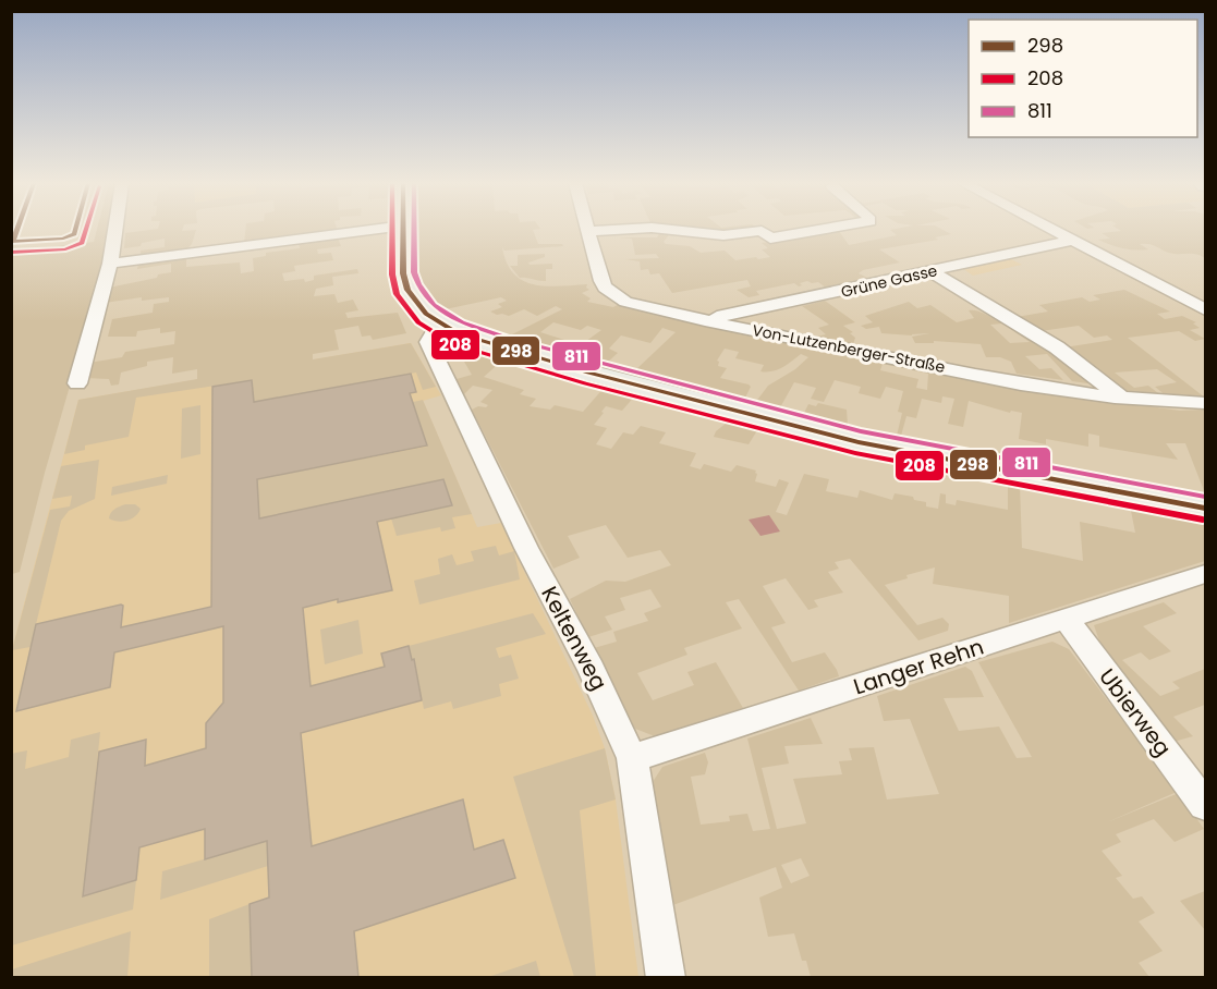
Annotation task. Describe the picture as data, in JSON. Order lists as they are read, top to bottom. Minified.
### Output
{"streets":{"street":["Grüne Gasse","Von-Lutzenberger-Straße","Keltenweg","Langer Rehn","Ubierweg"]},"crossings":[["Grüne Gasse","Von-Lutzenberger-Straße"],["Keltenweg","Langer Rehn"],["Langer Rehn","Ubierweg"]],"lines":["transit line 298","transit line 208","transit line 811"],"legend":["298","208","811"]}
